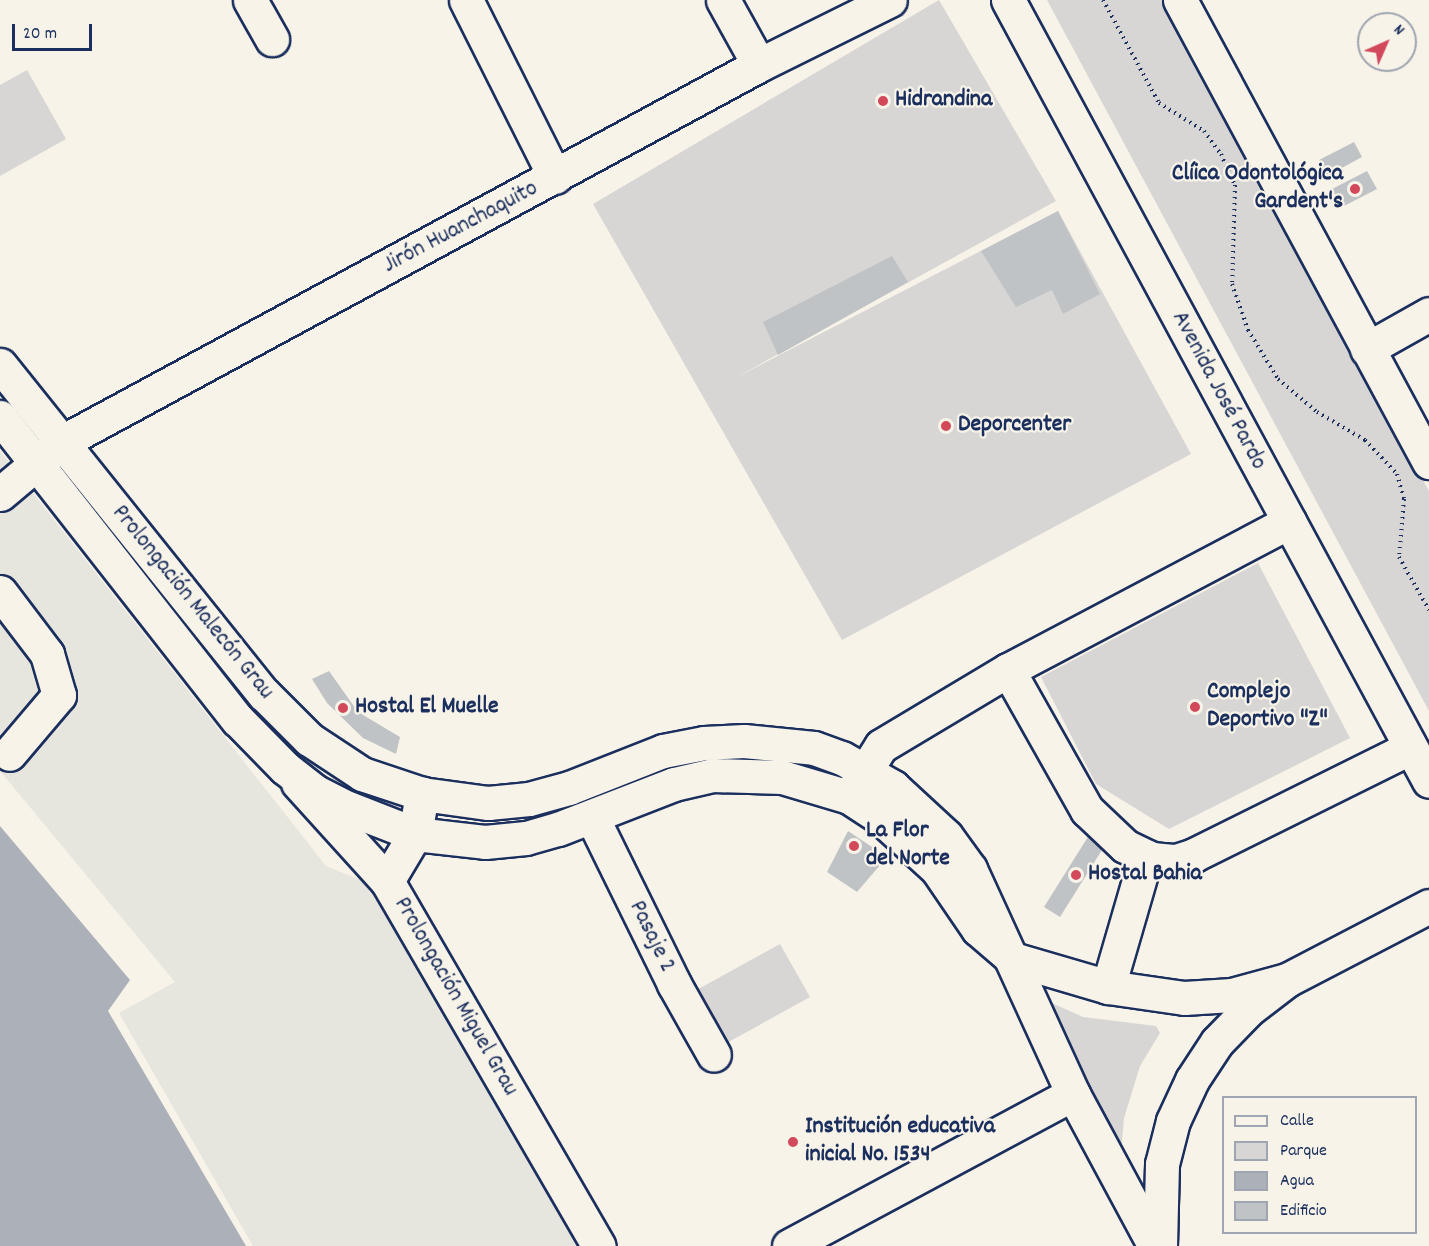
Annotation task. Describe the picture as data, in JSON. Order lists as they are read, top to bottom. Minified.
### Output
{"streets":{"main road":["Jirón Huanchaquito","Avenida José Pardo","Prolongación Malecón Grau","Pasaje 2","Prolongación Miguel Grau"]},"crossings":[["Jirón Huanchaquito","Prolongación Malecón Grau"],["Prolongación Malecón Grau","Prolongación Miguel Grau"]],"places":["Hidrandina","Clíica Odontológica Gardent's","Deporcenter","Complejo Deportivo \"Z\"","Hostal El Muelle","La Flor del Norte","Hostal Bahia","Institución educativa inicial No. 1534"],"legend":["Calle","Parque","Agua","Edificio"],"scale_bar":"20 m","north":"top right"}
